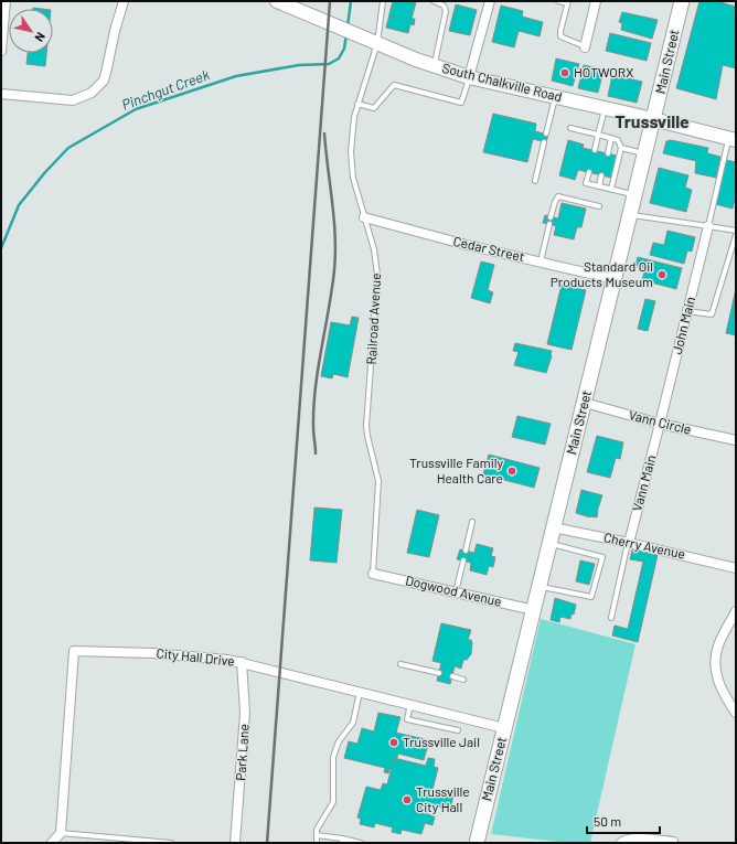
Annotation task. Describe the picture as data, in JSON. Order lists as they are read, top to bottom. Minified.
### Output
{"streets":{"main road":["Main Street","South Chalkville Road"],"street":["Cedar Street","John Main","Vann Circle","Vann Main","Cherry Avenue","Dogwood Avenue","City Hall Drive","Park Lane"],"lane":["Railroad Avenue"]},"crossings":[["Main Street","South Chalkville Road"],["Main Street","Cedar Street"],["Main Street","Vann Circle"],["Main Street","Cherry Avenue"],["Main Street","Dogwood Avenue"],["Main Street","City Hall Drive"],["South Chalkville Road","Railroad Avenue"],["Cedar Street","Railroad Avenue"],["Railroad Avenue","Dogwood Avenue"],["John Main","Vann Circle"],["John Main","Vann Main"],["Vann Circle","Vann Main"],["Vann Main","Cherry Avenue"],["City Hall Drive","Park Lane"]],"districts":["Trussville"],"water":["Pinchgut Creek"],"places":["HOTWORX","Standard Oil Products Museum","Trussville Family Health Care","Trussville Jail","Trussville City Hall"],"scale_bar":"50 m","north":"bottom right"}
